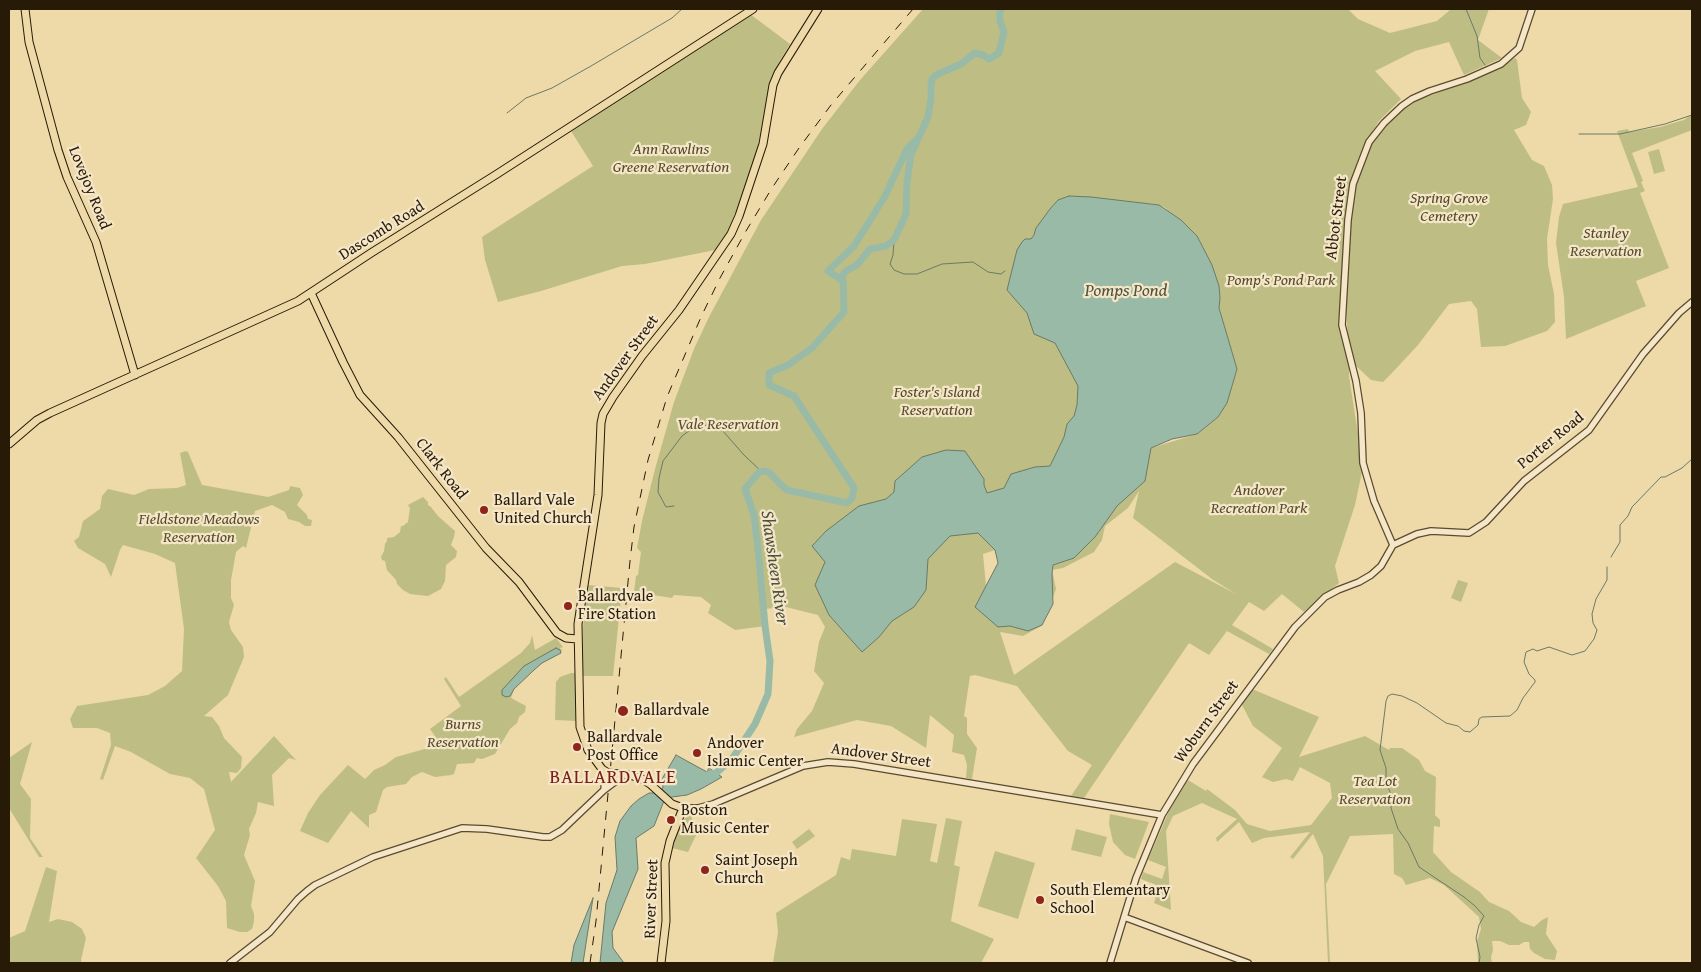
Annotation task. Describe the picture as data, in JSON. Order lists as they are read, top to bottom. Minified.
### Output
{"streets":{"main road":["Lovejoy Road","Dascomb Road","Andover Street","Clark Road","River Street"],"street":["Abbot Street","Porter Road","Woburn Street"]},"crossings":[["Lovejoy Road","Dascomb Road"],["Abbot Street","Porter Road"],["Abbot Street","Woburn Street"],["Dascomb Road","Clark Road"],["Andover Street","Clark Road"],["Andover Street","Woburn Street"],["Andover Street","River Street"],["Porter Road","Woburn Street"]],"districts":["BALLARDVALE"],"water":["Pomps Pond","Shawsheen River"],"parks":["Ann Rawlins Greene Reservation","Spring Grove Cemetery","Stanley Reservation","Pomp's Pond Park","Foster's Island Reservation","Vale Reservation","Andover Recreation Park","Fieldstone Meadows Reservation","Burns Reservation","Tea Lot Reservation"],"places":["Ballard Vale United Church","Ballardvale Fire Station","Ballardvale","Ballardvale Post Office","Andover Islamic Center","Boston Music Center","Saint Joseph Church","South Elementary School"]}
